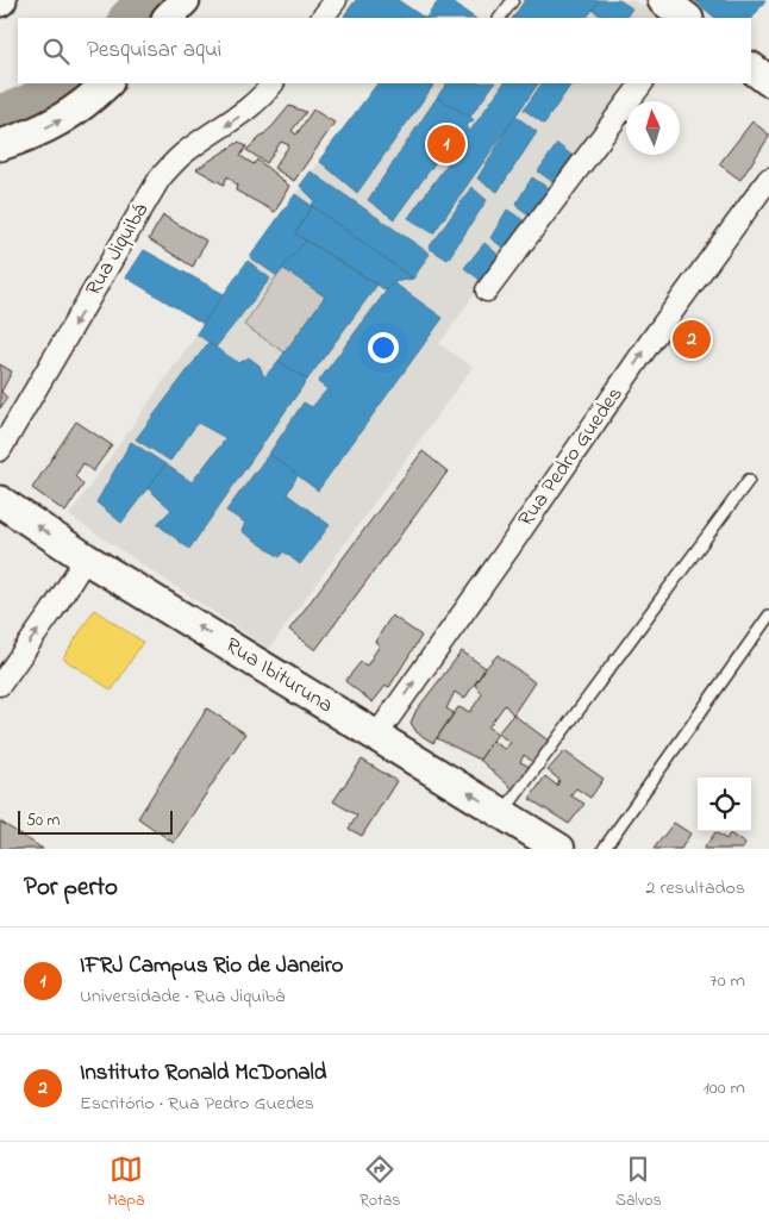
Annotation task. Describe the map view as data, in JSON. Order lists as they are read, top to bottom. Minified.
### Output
{"streets":{"street":["Rua Jiquibá","Rua Pedro Guedes","Rua Ibituruna"]},"crossings":[["Rua Pedro Guedes","Rua Ibituruna"]],"one_way":["Rua Ibituruna"],"scale_bar":"50 m","north":"top","page":{"search":"Pesquisar aqui","pins":["1","2"],"scale":"50 m","heading":["Por perto","2 resultados"],"list":[{"mark":"1","name":"IFRJ Campus Rio de Janeiro","note":"Universidade · Rua Jiquibá","value":"70 m"},{"mark":"2","name":"Instituto Ronald McDonald","note":"Escritório · Rua Pedro Guedes","value":"100 m"}],"nav":["Mapa","Rotas","Salvos"]}}
